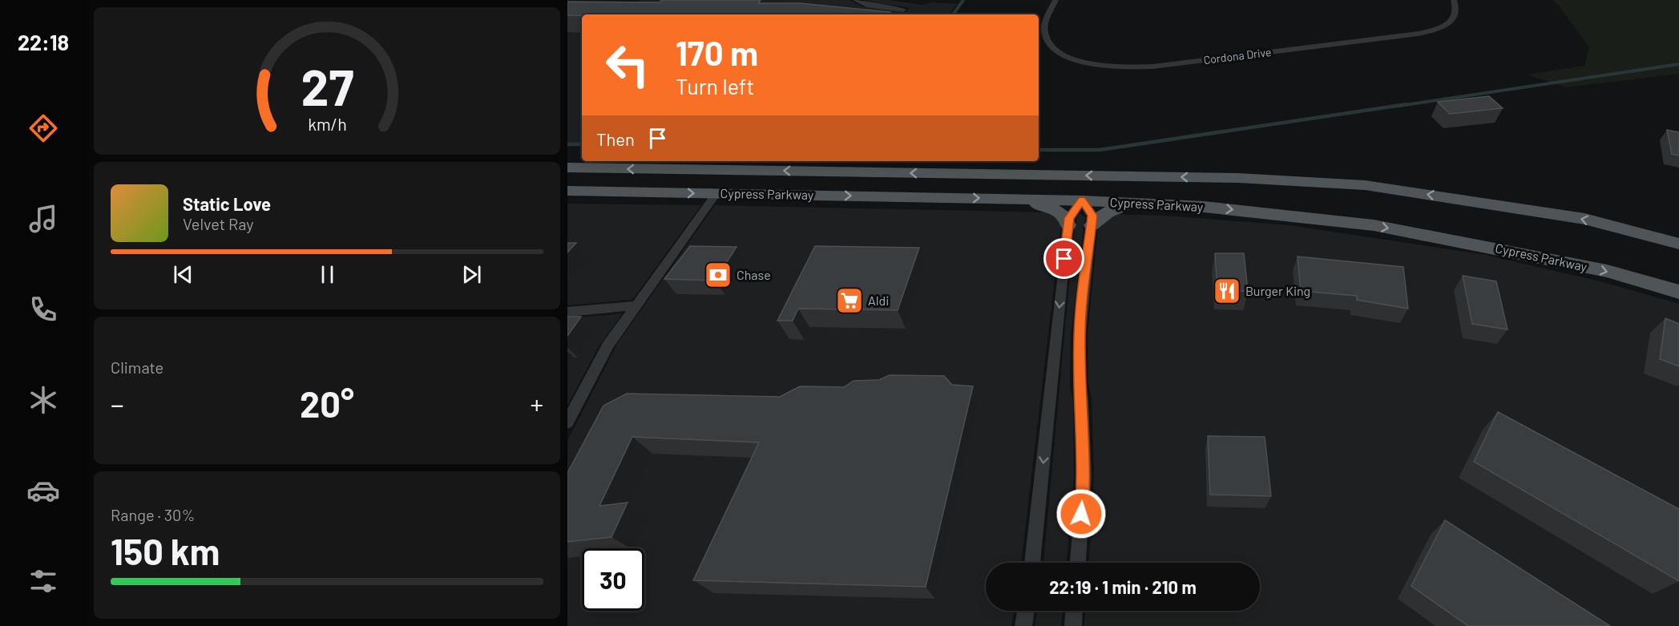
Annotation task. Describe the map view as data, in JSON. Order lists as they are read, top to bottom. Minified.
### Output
{"streets":{"main road":["Cypress Parkway"],"street":["Cordona Drive"]},"places":{"bank":["Chase"],"restaurant":["Burger King"],"supermarket":["Aldi"]},"page":{"tabs":"22:18","turn":["170 m","Turn left"],"then":"Then","song":["Static Love","Velvet Ray"],"tile":["Climate",["Range · 30%","150 km"]],"heat":["−","20°","+"],"limit":"30","trip":"22:19 · 1 min · 210 m","gauge":["27","km/h"]}}
